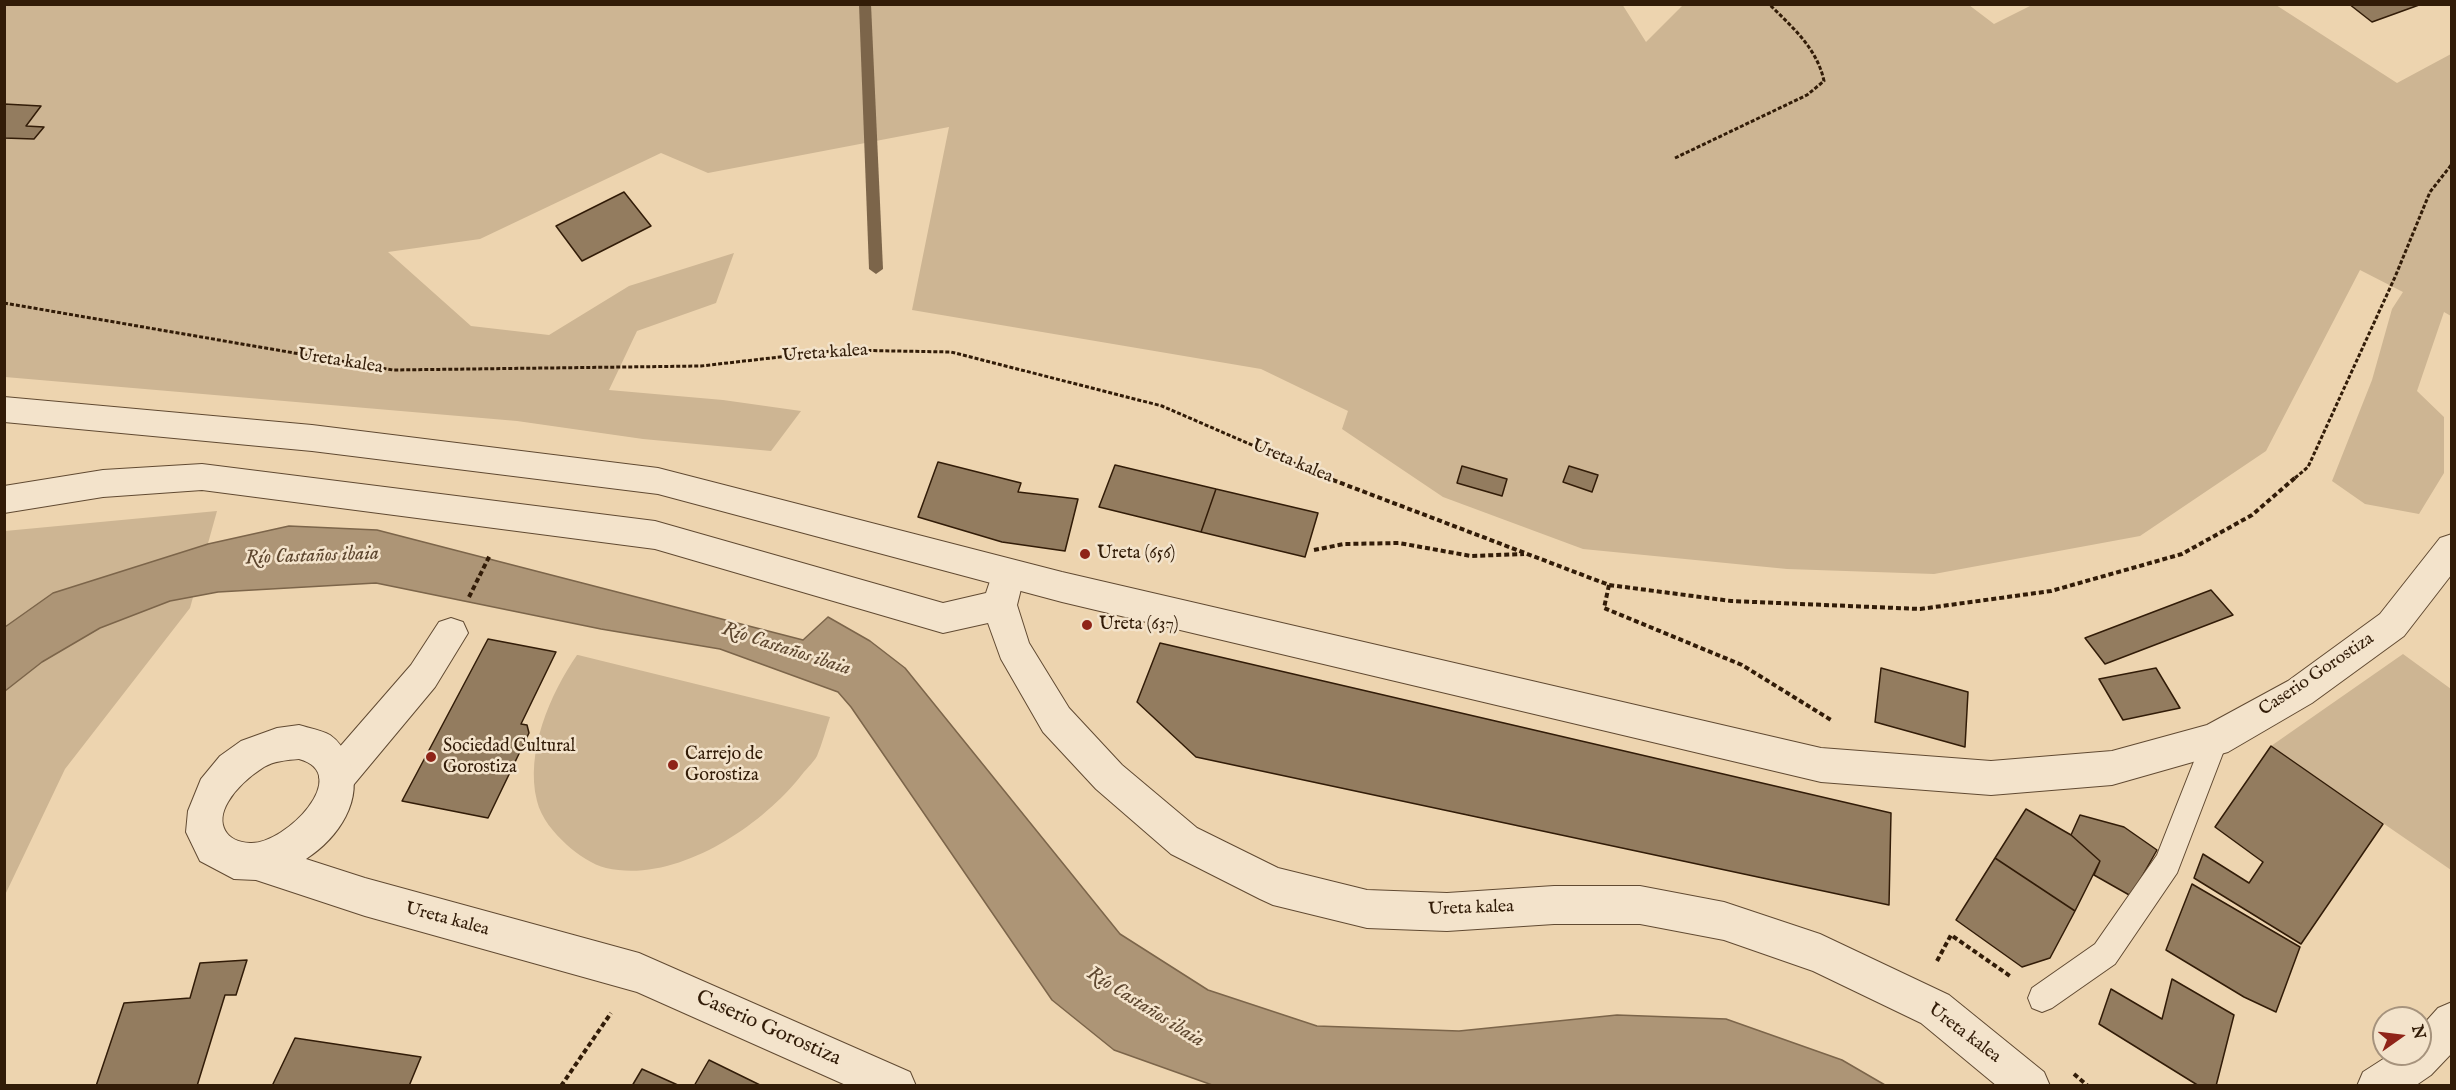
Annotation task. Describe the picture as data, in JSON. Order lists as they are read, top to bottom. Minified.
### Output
{"streets":{"street":["Ureta kalea","Caserio Gorostiza"]},"crossings":[["Ureta kalea","Caserio Gorostiza"]],"water":["Río Castaños ibaia"],"places":["Ureta (656)","Ureta (637)","Sociedad Cultural Gorostiza","Carrejo de Gorostiza"],"north":"right"}
